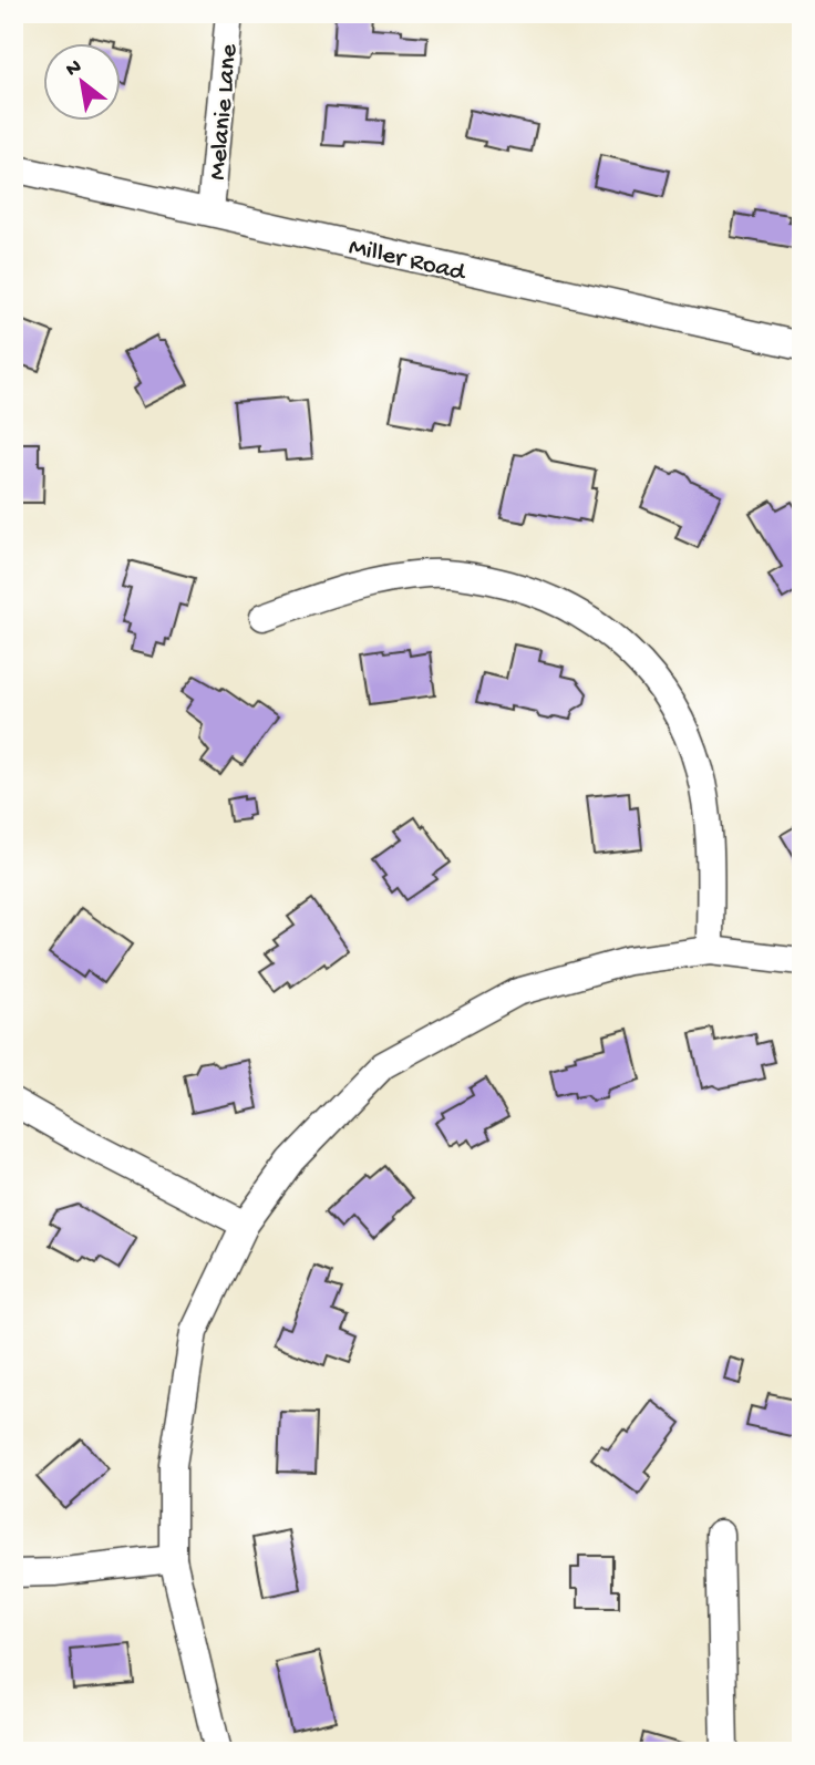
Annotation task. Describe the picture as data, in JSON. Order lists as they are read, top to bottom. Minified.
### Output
{"streets":{"street":["Melanie Lane","Miller Road"]},"crossings":[["Melanie Lane","Miller Road"]],"north":"top left"}
